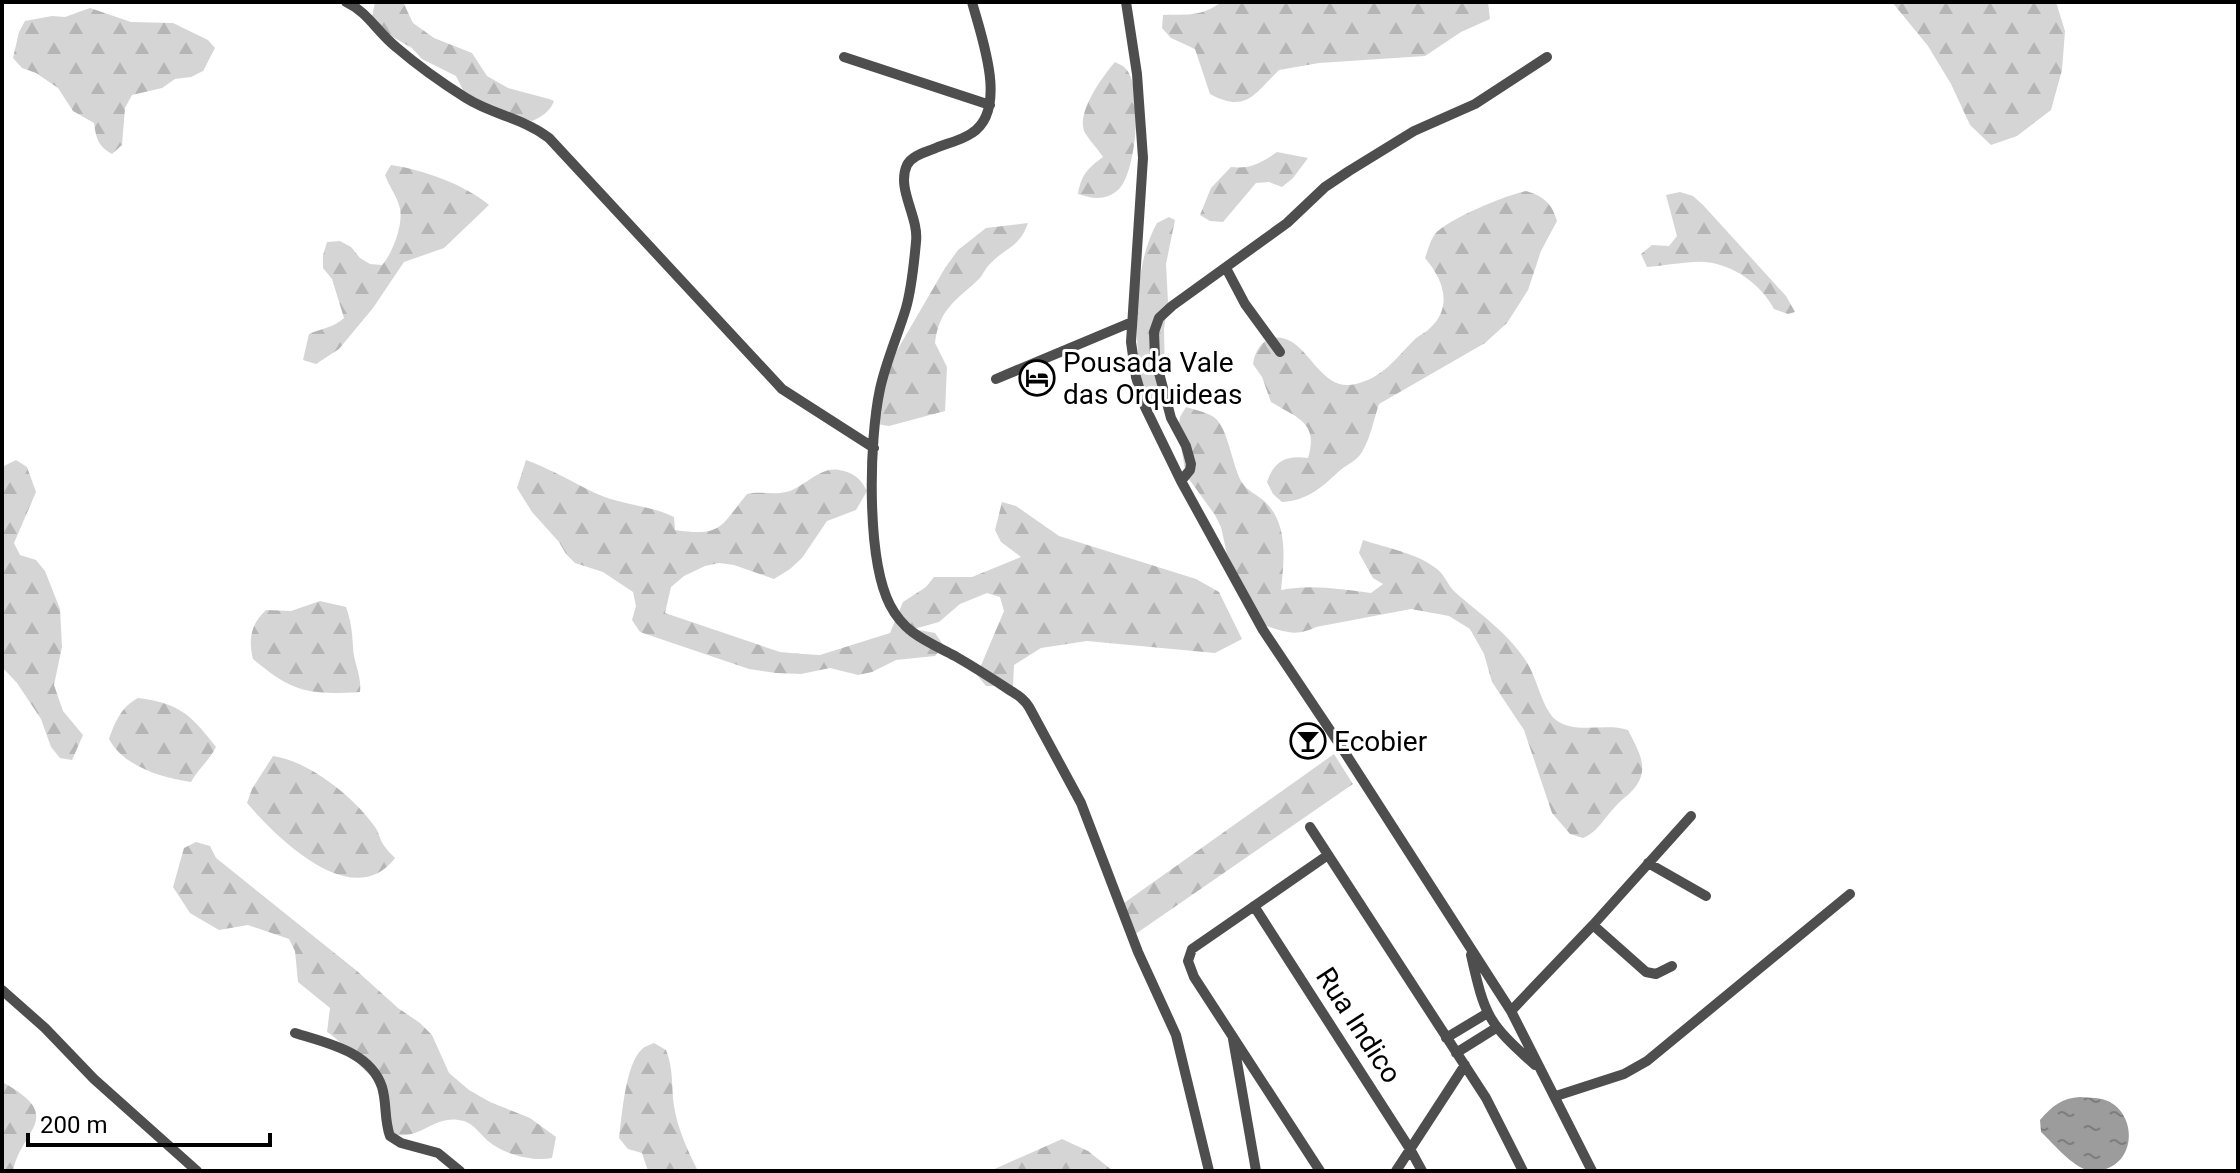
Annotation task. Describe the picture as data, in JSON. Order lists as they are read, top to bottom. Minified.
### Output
{"streets":{"street":["Rua Indico"]},"places":{"hotel":["Pousada Vale das Orquideas"],"bar":["Ecobier"]},"scale_bar":"200 m"}
